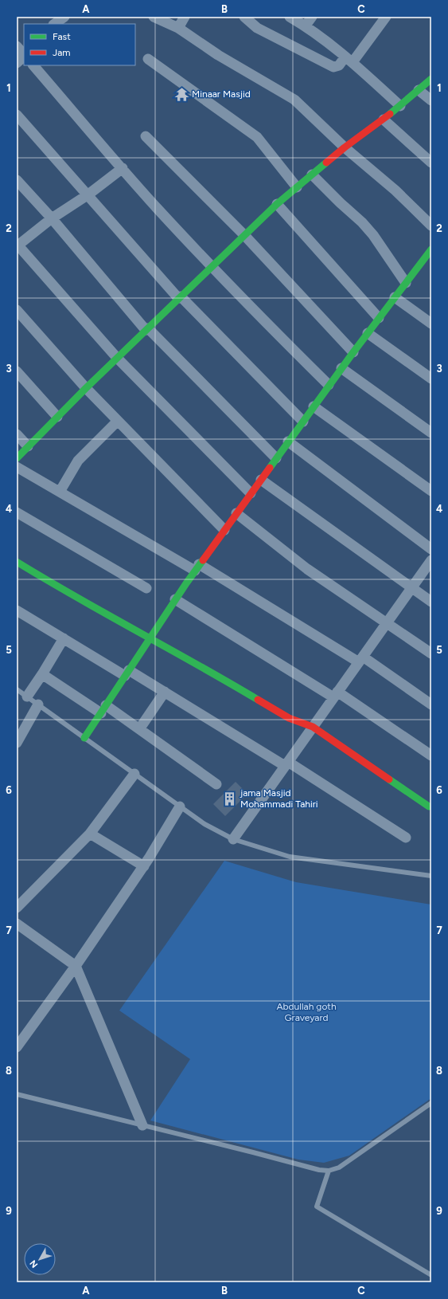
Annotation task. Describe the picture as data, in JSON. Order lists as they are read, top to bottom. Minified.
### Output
{"parks":["Abdullah goth Graveyard"],"places":{"temple":["Minaar Masjid"],"building":["jama Masjid Mohammadi Tahiri"]},"legend":["Fast","Jam"],"north":"bottom left","grid":{"columns":["A","B","C"],"rows":["1","2","3","4","5","6","7","8","9"]}}
